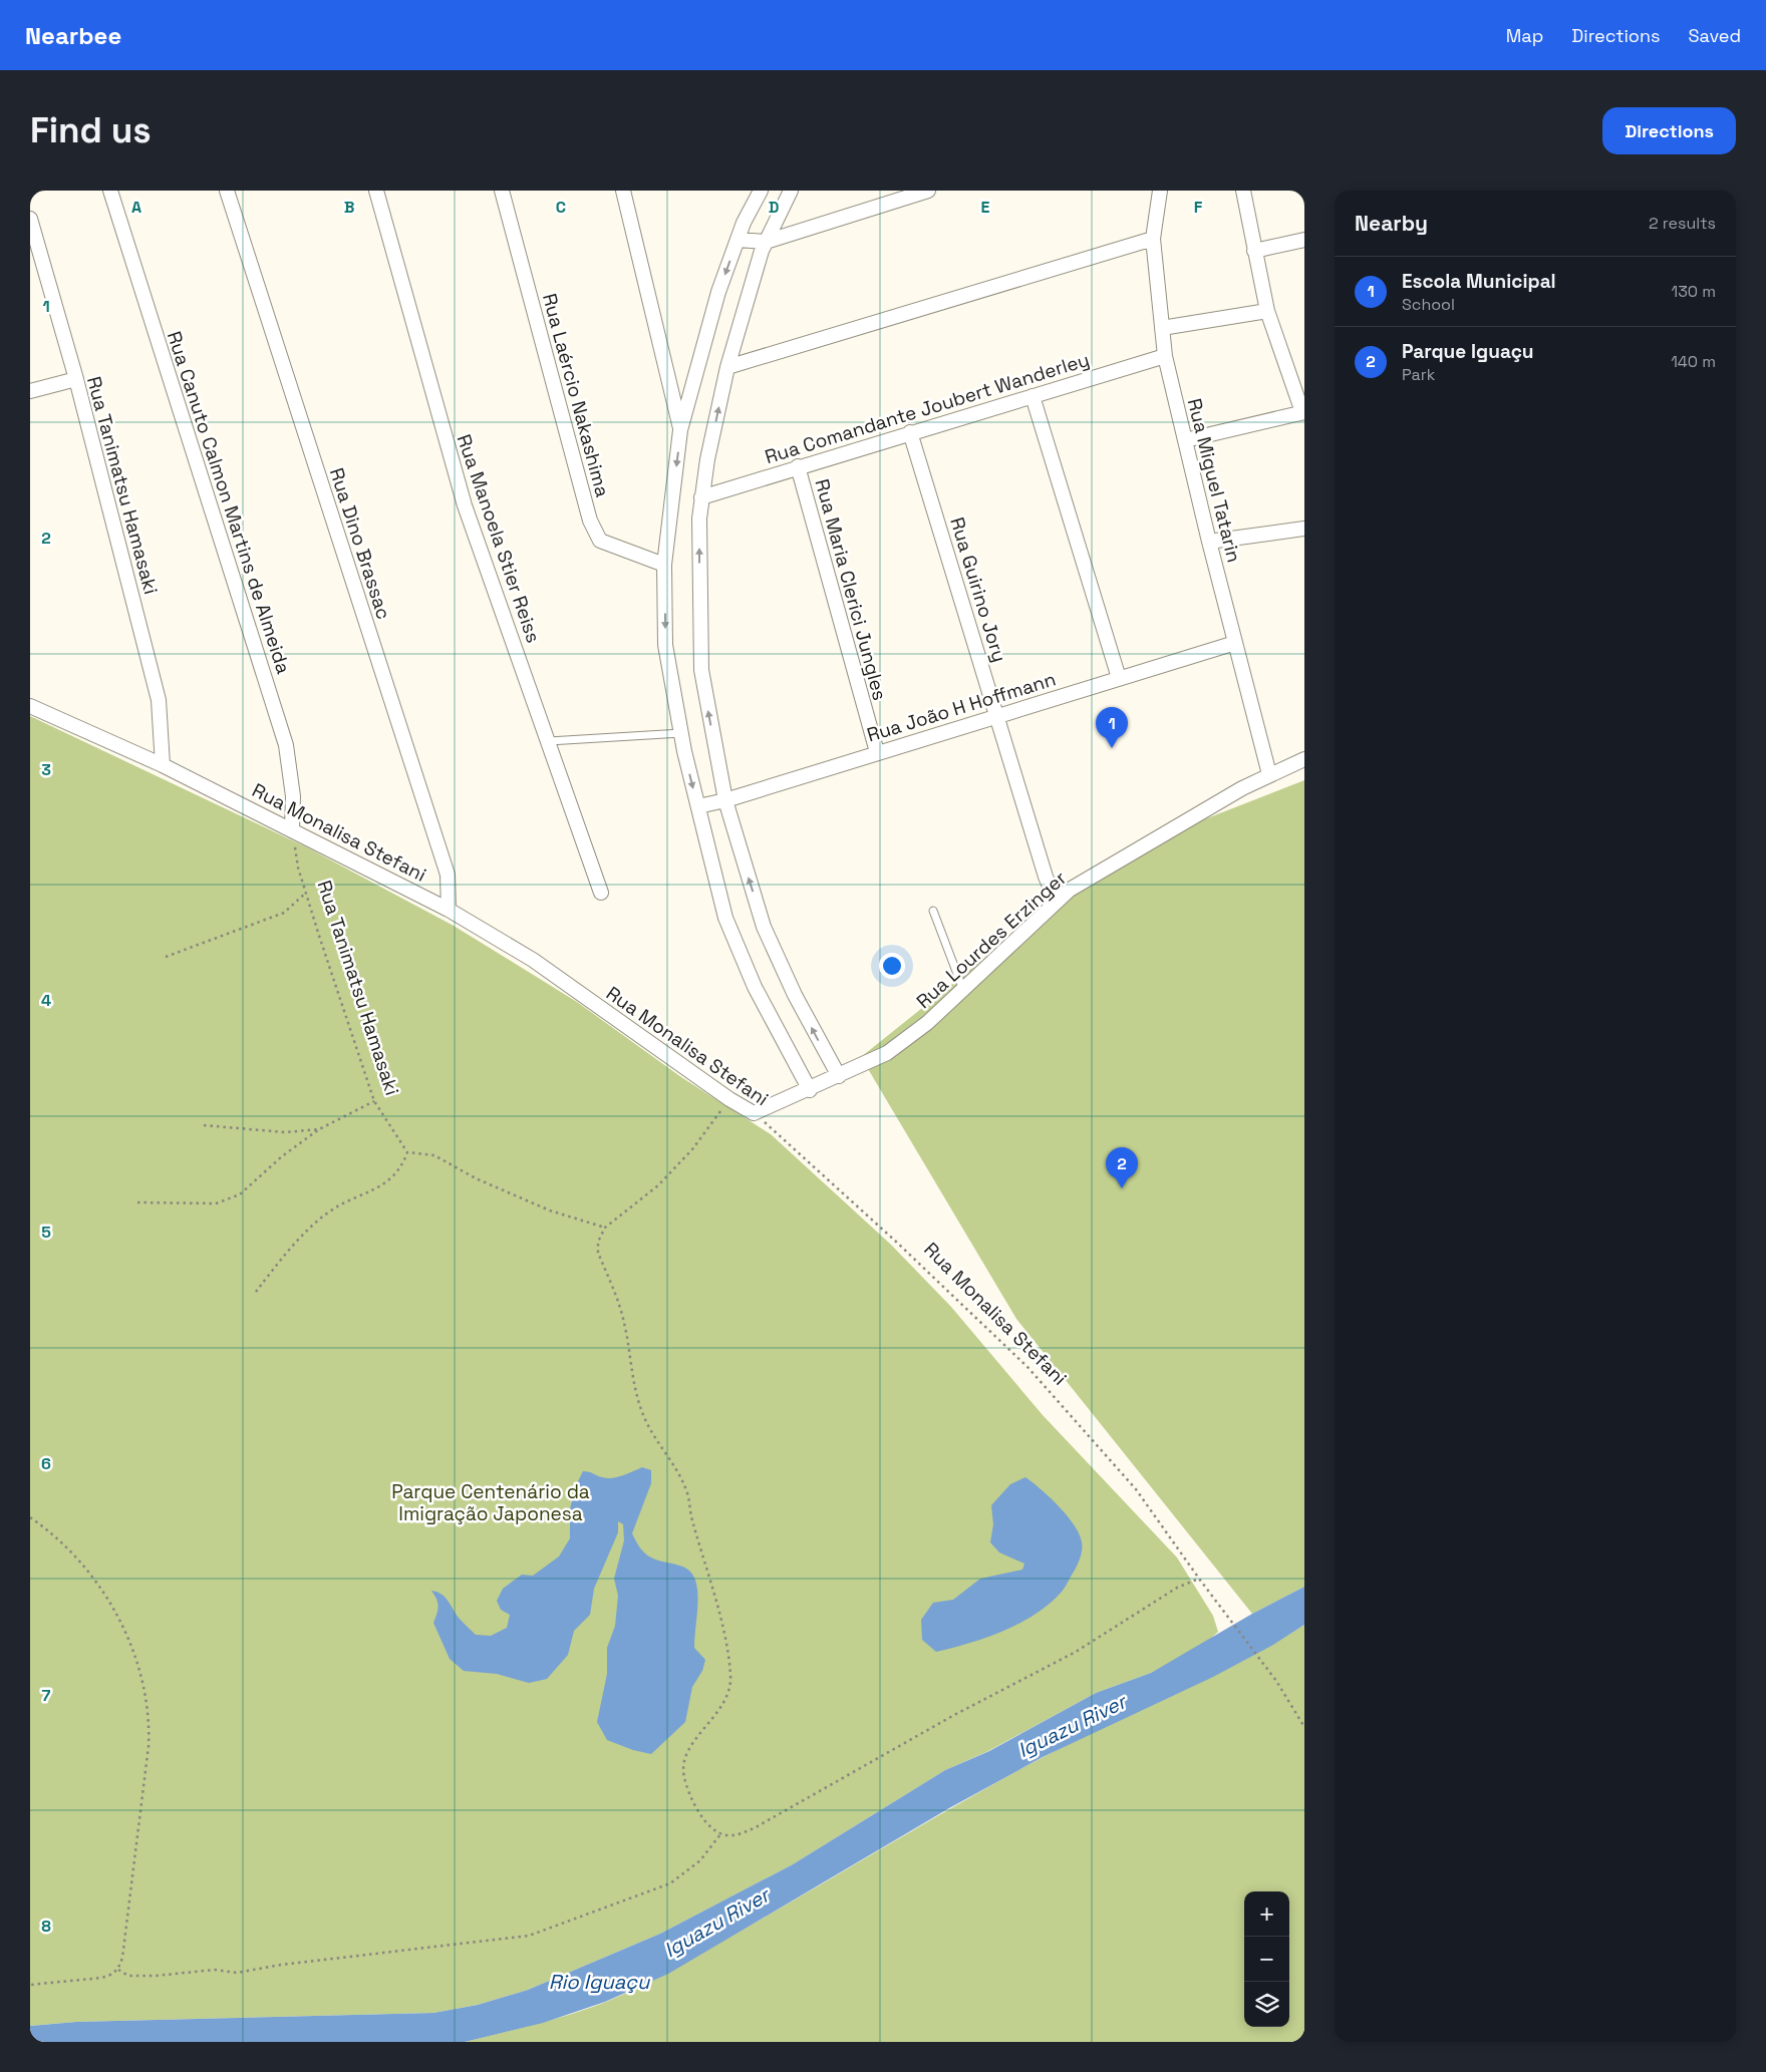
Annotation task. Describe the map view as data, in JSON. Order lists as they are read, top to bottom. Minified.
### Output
{"streets":{"street":["Rua Laércio Nakashima","Rua Comandante Joubert Wanderley","Rua Miguel Tatarin","Rua Tanimatsu Hamasaki","Rua Canuto Calmon Martins de Almeida","Rua Manoela Stier Reiss","Rua Dino Brassac","Rua Maria Clerici Jungles","Rua Guirino Jory","Rua João H Hoffmann","Rua Monalisa Stefani","Rua Lourdes Erzinger"]},"crossings":[["Rua Comandante Joubert Wanderley","Rua Miguel Tatarin"],["Rua Comandante Joubert Wanderley","Rua Maria Clerici Jungles"],["Rua Comandante Joubert Wanderley","Rua Guirino Jory"],["Rua Miguel Tatarin","Rua João H Hoffmann"],["Rua Miguel Tatarin","Rua Lourdes Erzinger"],["Rua Tanimatsu Hamasaki","Rua Canuto Calmon Martins de Almeida"],["Rua Tanimatsu Hamasaki","Rua Monalisa Stefani"],["Rua Canuto Calmon Martins de Almeida","Rua Monalisa Stefani"],["Rua Dino Brassac","Rua Monalisa Stefani"],["Rua Maria Clerici Jungles","Rua João H Hoffmann"],["Rua Guirino Jory","Rua João H Hoffmann"],["Rua Guirino Jory","Rua Lourdes Erzinger"],["Rua Monalisa Stefani","Rua Lourdes Erzinger"]],"water":["Iguazu River","Rio Iguaçu"],"parks":["Parque Centenário da Imigração Japonesa"],"page":{"header":"Nearbee","nav":["Map","Directions","Saved"],"buttons":"Directions","title":"Find us","heading":["Nearby","2 results"],"list":[{"mark":"1","name":"Escola Municipal","note":"School","value":"130 m"},{"mark":"2","name":"Parque Iguaçu","note":"Park","value":"140 m"}],"pins":["1","2"],"map_buttons":["+","−"]},"grid":{"columns":["A","B","C","D","E","F"],"rows":["1","2","3","4","5","6","7","8"]}}
